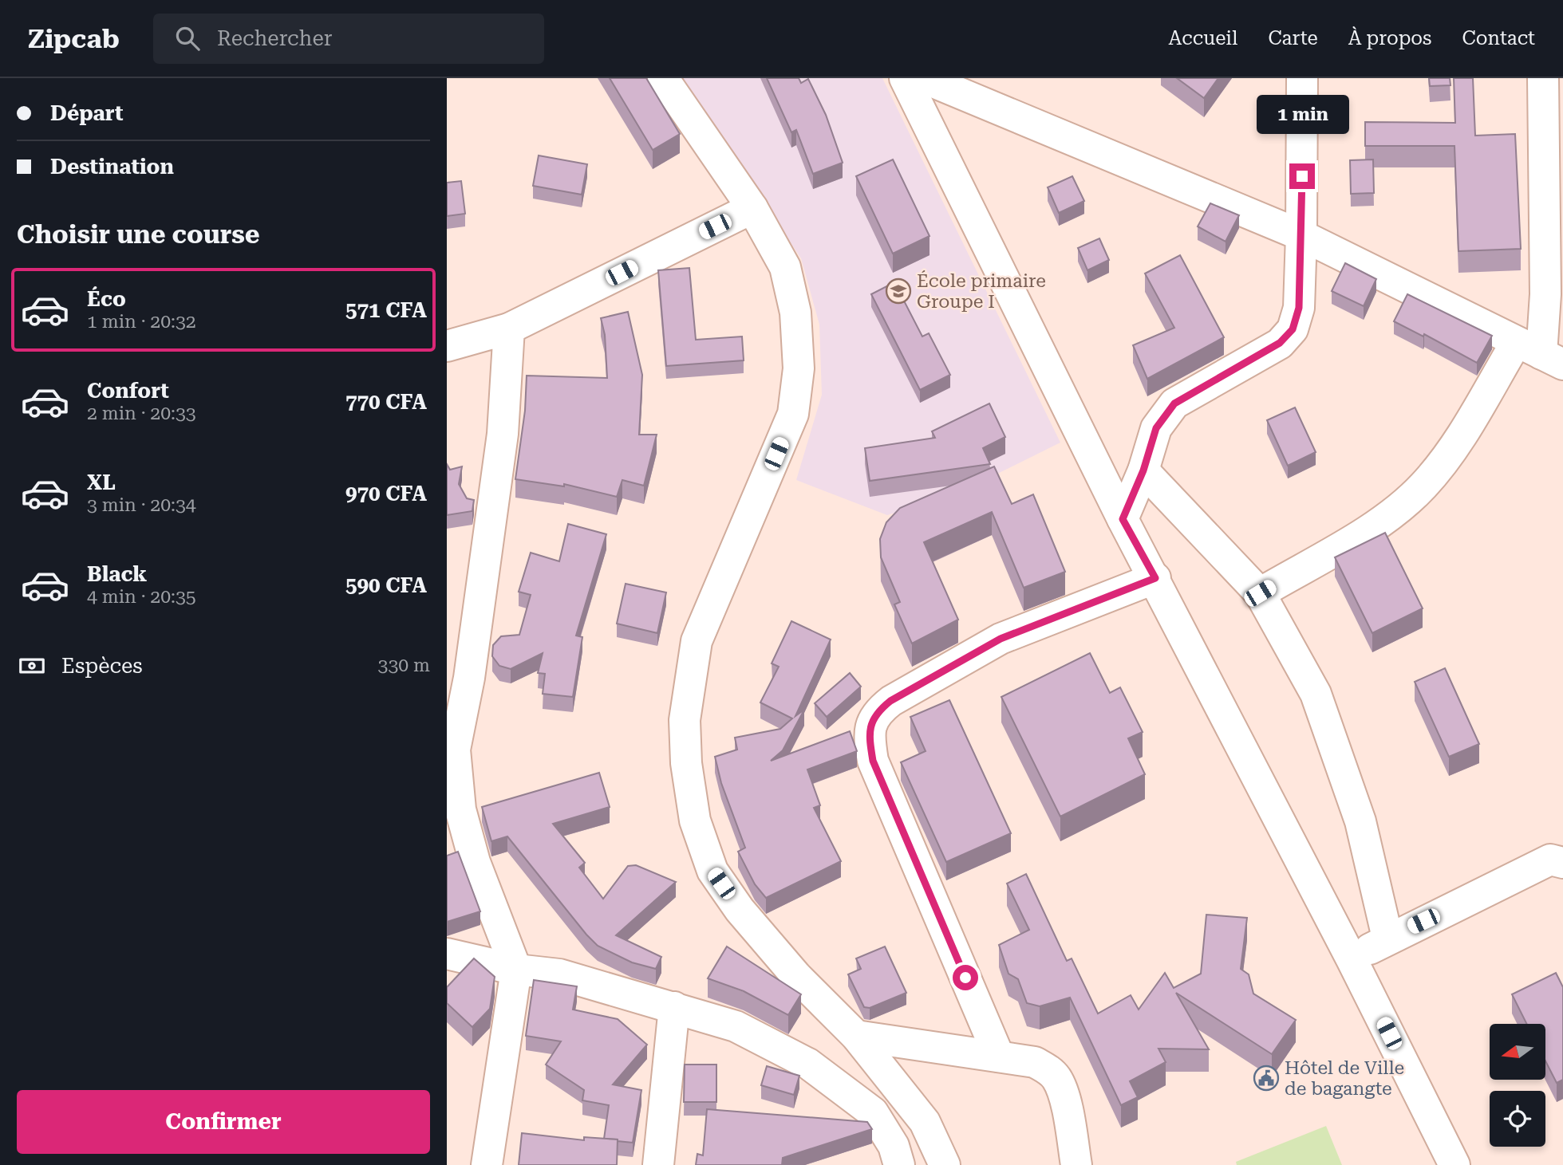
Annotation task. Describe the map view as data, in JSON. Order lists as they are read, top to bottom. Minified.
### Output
{"places":{"school or university":["École primaire Groupe I"],"public building":["Hôtel de Ville de bagangte"]},"north":"left","page":{"header":"Zipcab","search":"Rechercher","nav":["Accueil","Carte","À propos","Contact"],"banner":["Départ","Destination"],"bubble":"1 min","heading":"Choisir une course","list":[{"name":"Éco","note":"1 min · 20:32","value":"571 CFA"},{"name":"Confort","note":"2 min · 20:33","value":"770 CFA"},{"name":"XL","note":"3 min · 20:34","value":"970 CFA"},{"name":"Black","note":"4 min · 20:35","value":"590 CFA"}],"pay":["Espèces","330 m"],"buttons":"Confirmer"}}
